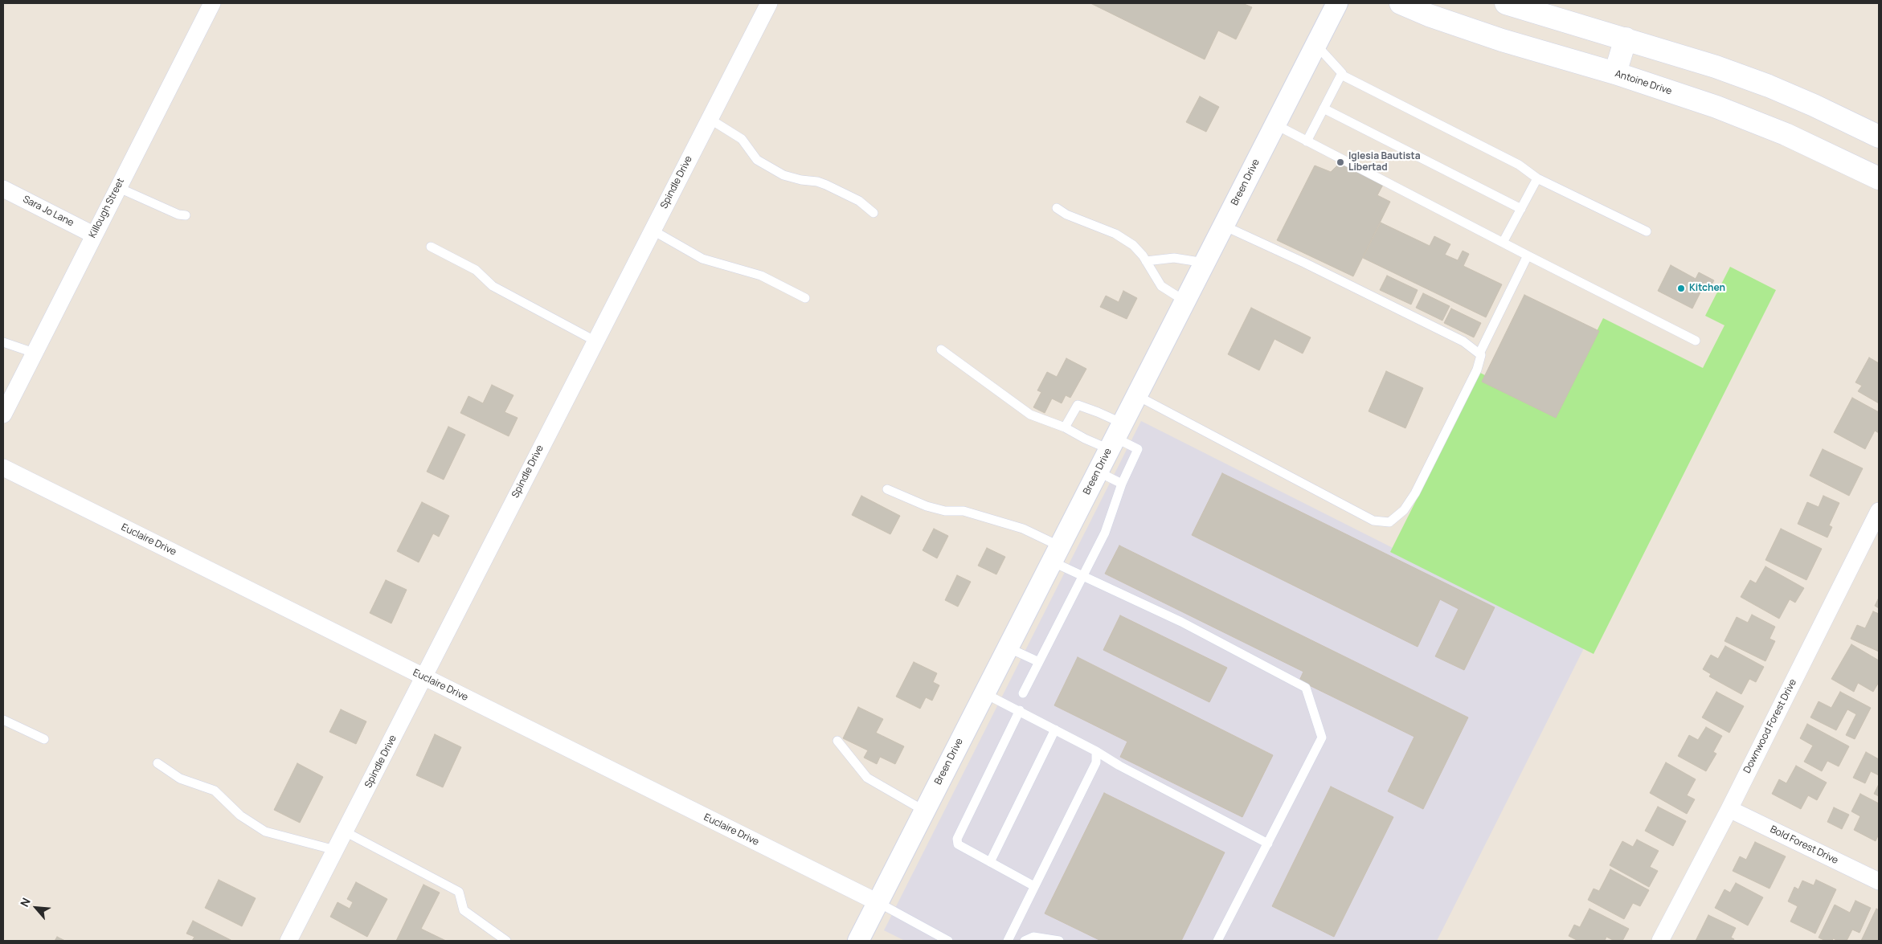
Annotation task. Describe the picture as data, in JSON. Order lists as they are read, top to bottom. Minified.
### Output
{"streets":{"main road":["Antoine Drive"],"street":["Spindle Drive","Breen Drive","Killough Street","Sara Jo Lane","Euclaire Drive","Downwood Forest Drive","Bold Forest Drive"]},"crossings":[["Spindle Drive","Euclaire Drive"],["Breen Drive","Euclaire Drive"],["Killough Street","Sara Jo Lane"],["Downwood Forest Drive","Bold Forest Drive"]],"places":["Iglesia Bautista Libertad","Kitchen"],"north":"top left"}
